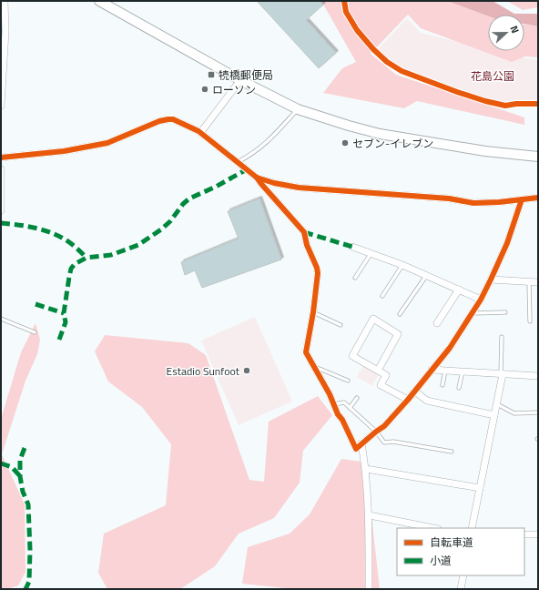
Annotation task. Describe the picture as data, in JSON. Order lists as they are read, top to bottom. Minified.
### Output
{"parks":["花島公園"],"places":{"transit":["㸿橋郵便局"],"other":["ローソン","セブン-イレブン","Estadio Sunfoot"]},"legend":["自転車道","小道"],"north":"right"}
